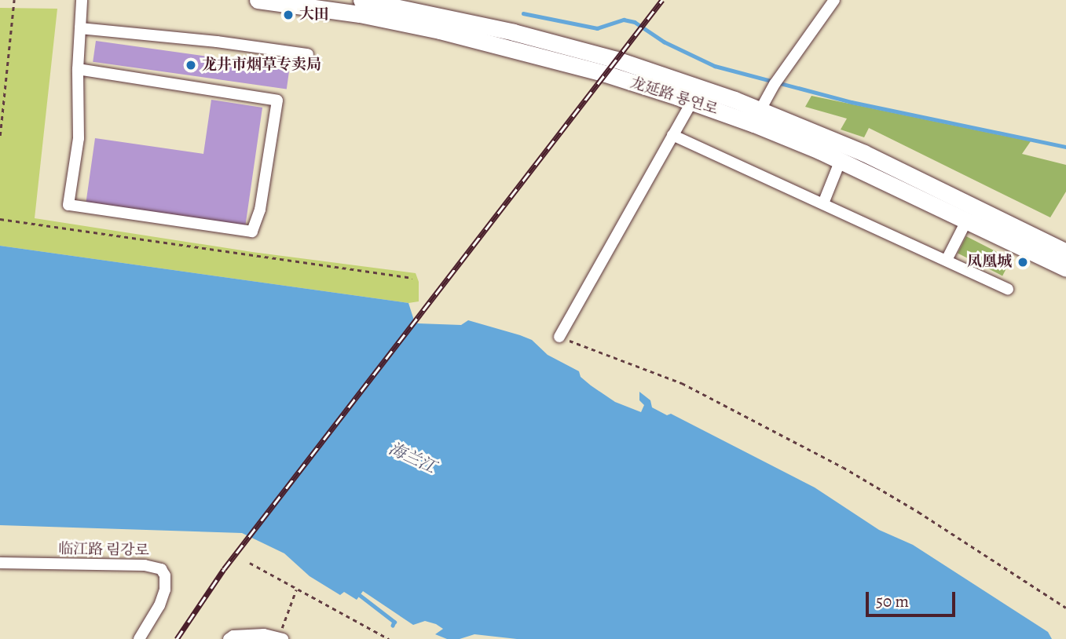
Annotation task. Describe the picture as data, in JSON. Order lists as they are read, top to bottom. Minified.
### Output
{"streets":{"highway":["龙延路 룡연로"],"street":["临江路 림강로"]},"water":["海兰江"],"places":["大田","龙井市烟草专卖局","凤凰城"],"scale_bar":"50 m"}
